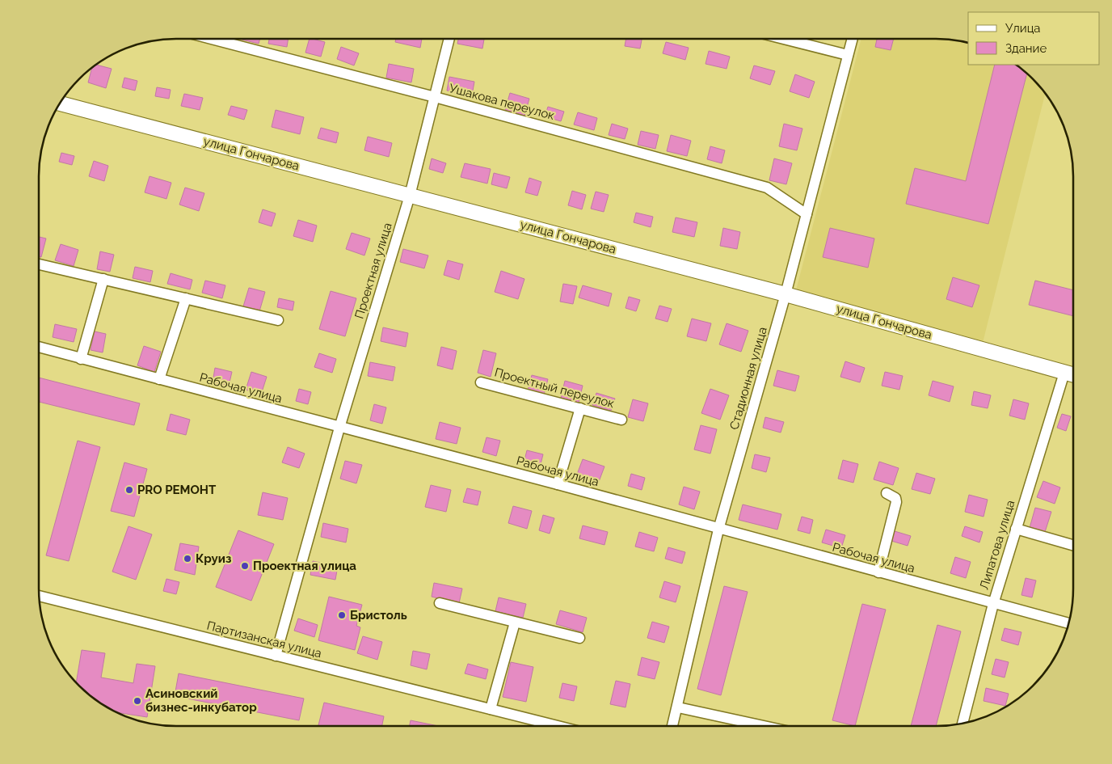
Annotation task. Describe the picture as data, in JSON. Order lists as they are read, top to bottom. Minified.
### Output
{"streets":{"street":["Ушакова переулок","улица Гончарова","Проектная улица","Стадионная улица","Рабочая улица","Проектный переулок","Липатова улица","Партизанская улица"]},"crossings":[["Ушакова переулок","Проектная улица"],["Ушакова переулок","Стадионная улица"],["улица Гончарова","Проектная улица"],["улица Гончарова","Стадионная улица"],["улица Гончарова","Липатова улица"],["Проектная улица","Рабочая улица"],["Проектная улица","Партизанская улица"],["Стадионная улица","Рабочая улица"],["Рабочая улица","Липатова улица"]],"places":["PRO РЕМОНТ","Круиз","Проектная улица","Бристоль","Асиновский бизнес-инкубатор"],"legend":["Улица","Здание"]}
